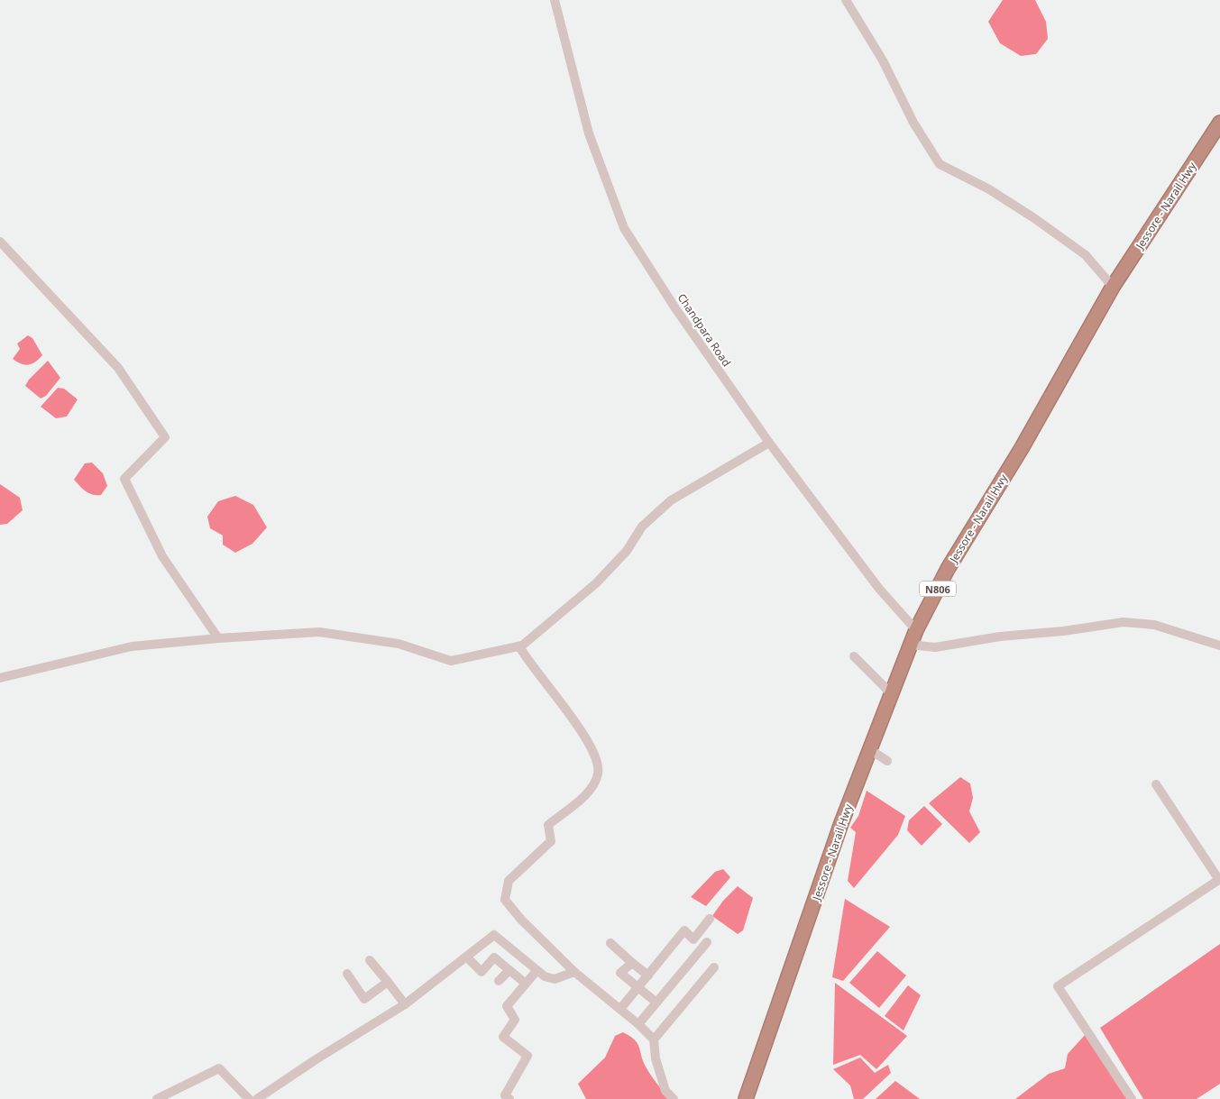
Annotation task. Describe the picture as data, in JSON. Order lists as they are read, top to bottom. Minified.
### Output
{"streets":{"highway":["Jessore - Narail Hwy","N806"],"street":["Chandpara Road"]},"crossings":[["Jessore - Narail Hwy","Chandpara Road"]]}
